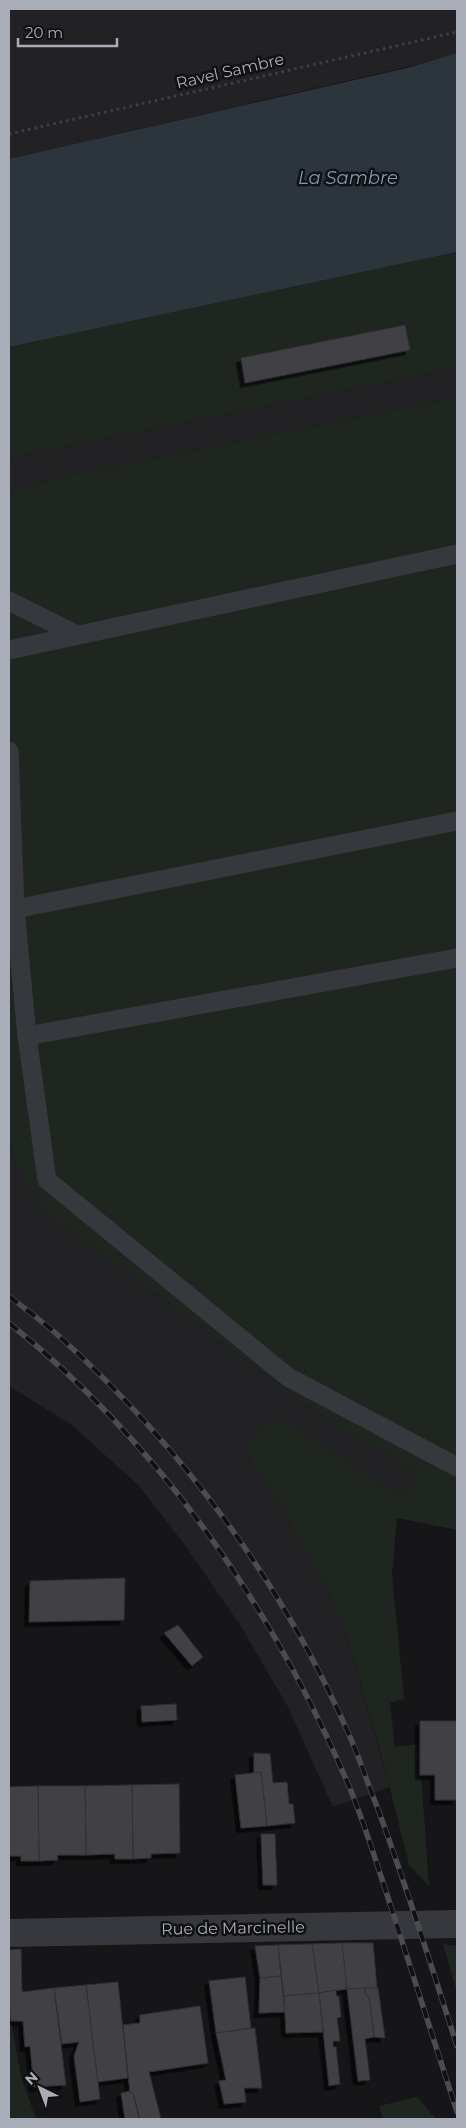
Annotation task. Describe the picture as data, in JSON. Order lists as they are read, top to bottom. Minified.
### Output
{"streets":{"street":["Rue de Marcinelle"],"path":["Ravel Sambre"]},"water":["La Sambre"],"scale_bar":"20 m","north":"top left"}
